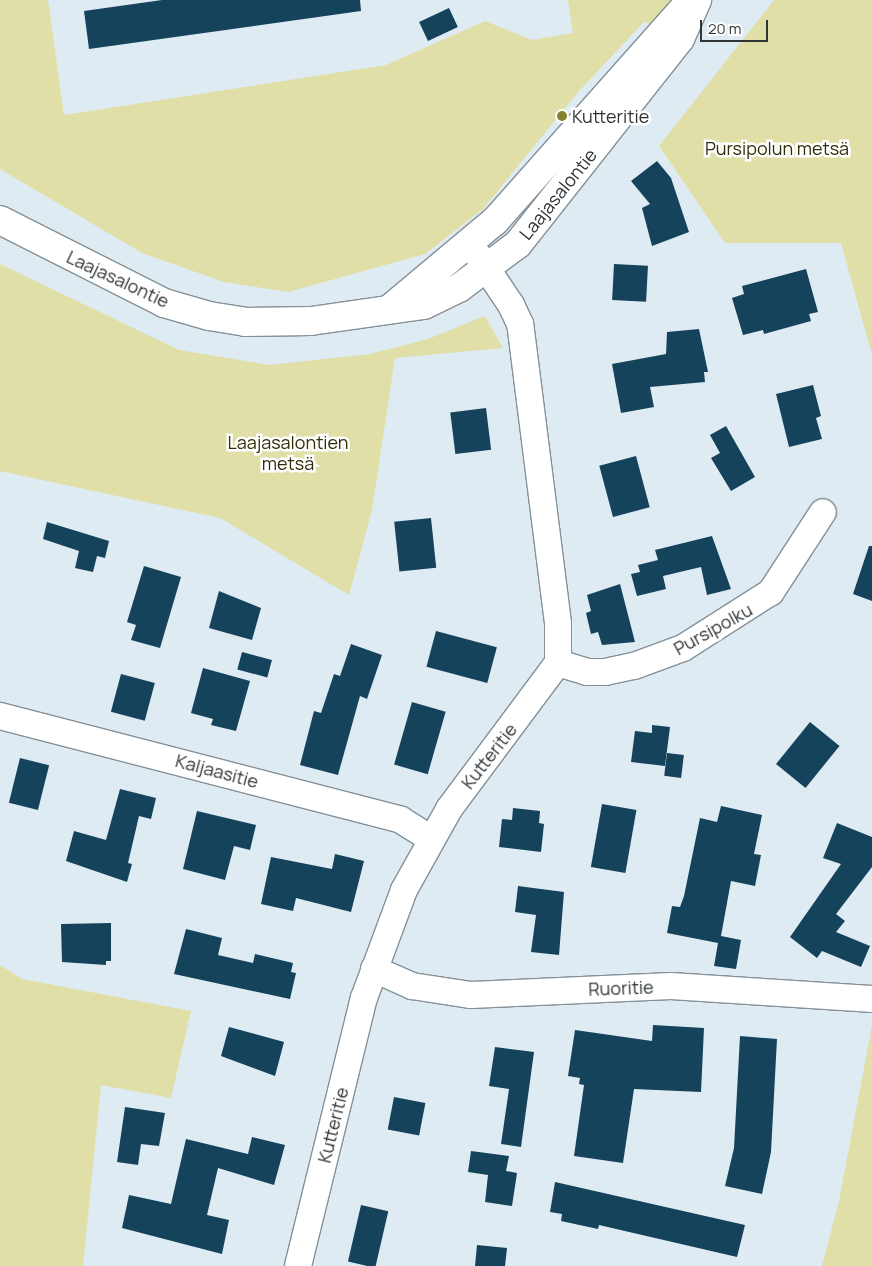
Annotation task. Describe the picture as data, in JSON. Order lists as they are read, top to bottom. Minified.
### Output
{"streets":{"main road":["Laajasalontie"],"street":["Pursipolku","Kutteritie","Kaljaasitie","Ruoritie"]},"crossings":[["Pursipolku","Kutteritie"],["Kutteritie","Kaljaasitie"],["Kutteritie","Ruoritie"]],"parks":["Pursipolun metsä","Laajasalontien metsä"],"places":["Kutteritie"],"scale_bar":"20 m"}
